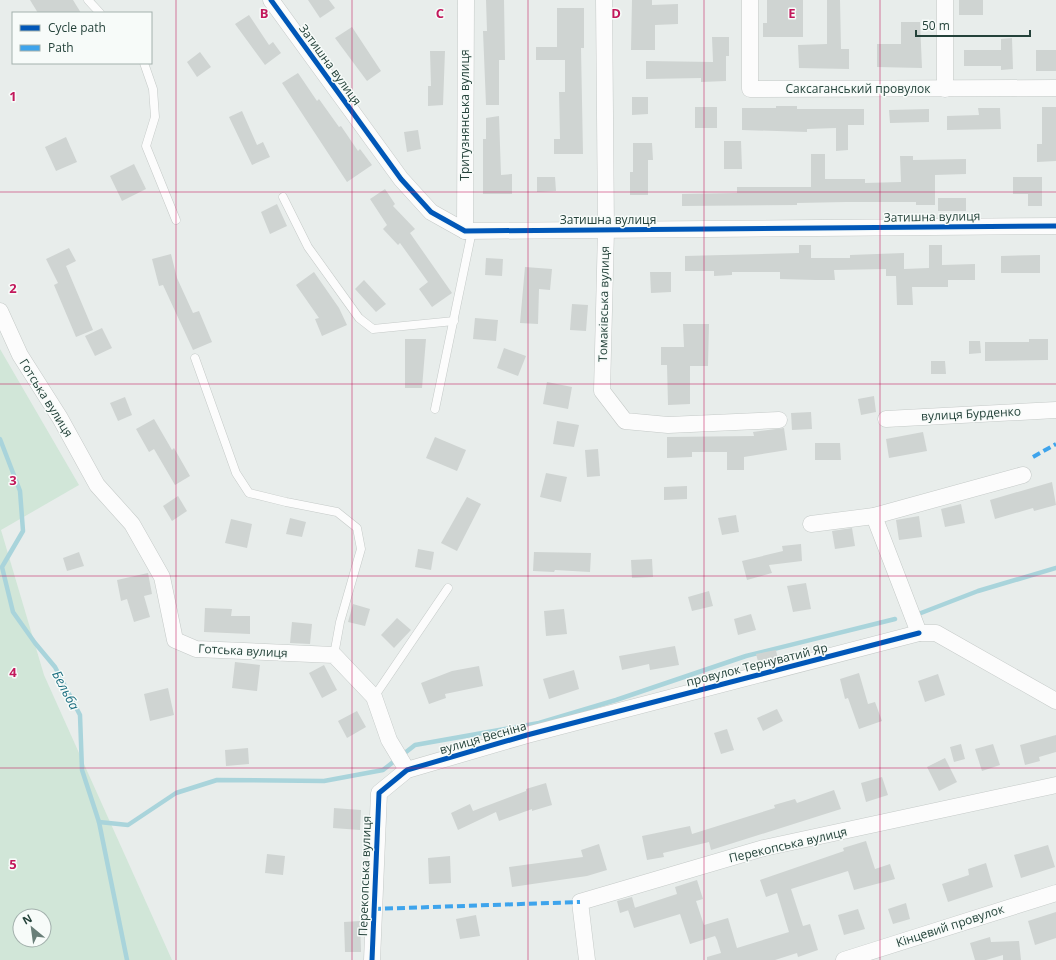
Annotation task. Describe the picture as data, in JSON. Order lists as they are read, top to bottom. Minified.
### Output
{"streets":{"street":["Затишна вулиця","Саксаганський провулок","Тритузнянська вулиця","Томаківська вулиця","Готська вулиця","вулиця Бурденко","провулок Тернуватий Яр","вулиця Весніна","Перекопська вулиця","Кінцевий провулок"]},"crossings":[["Затишна вулиця","Тритузнянська вулиця"],["Затишна вулиця","Томаківська вулиця"],["провулок Тернуватий Яр","вулиця Весніна"],["вулиця Весніна","Перекопська вулиця"]],"water":["Бельба"],"legend":["Cycle path","Path"],"scale_bar":"50 m","north":"top left","grid":{"columns":["B","C","D","E"],"rows":["1","2","3","4","5"]}}
